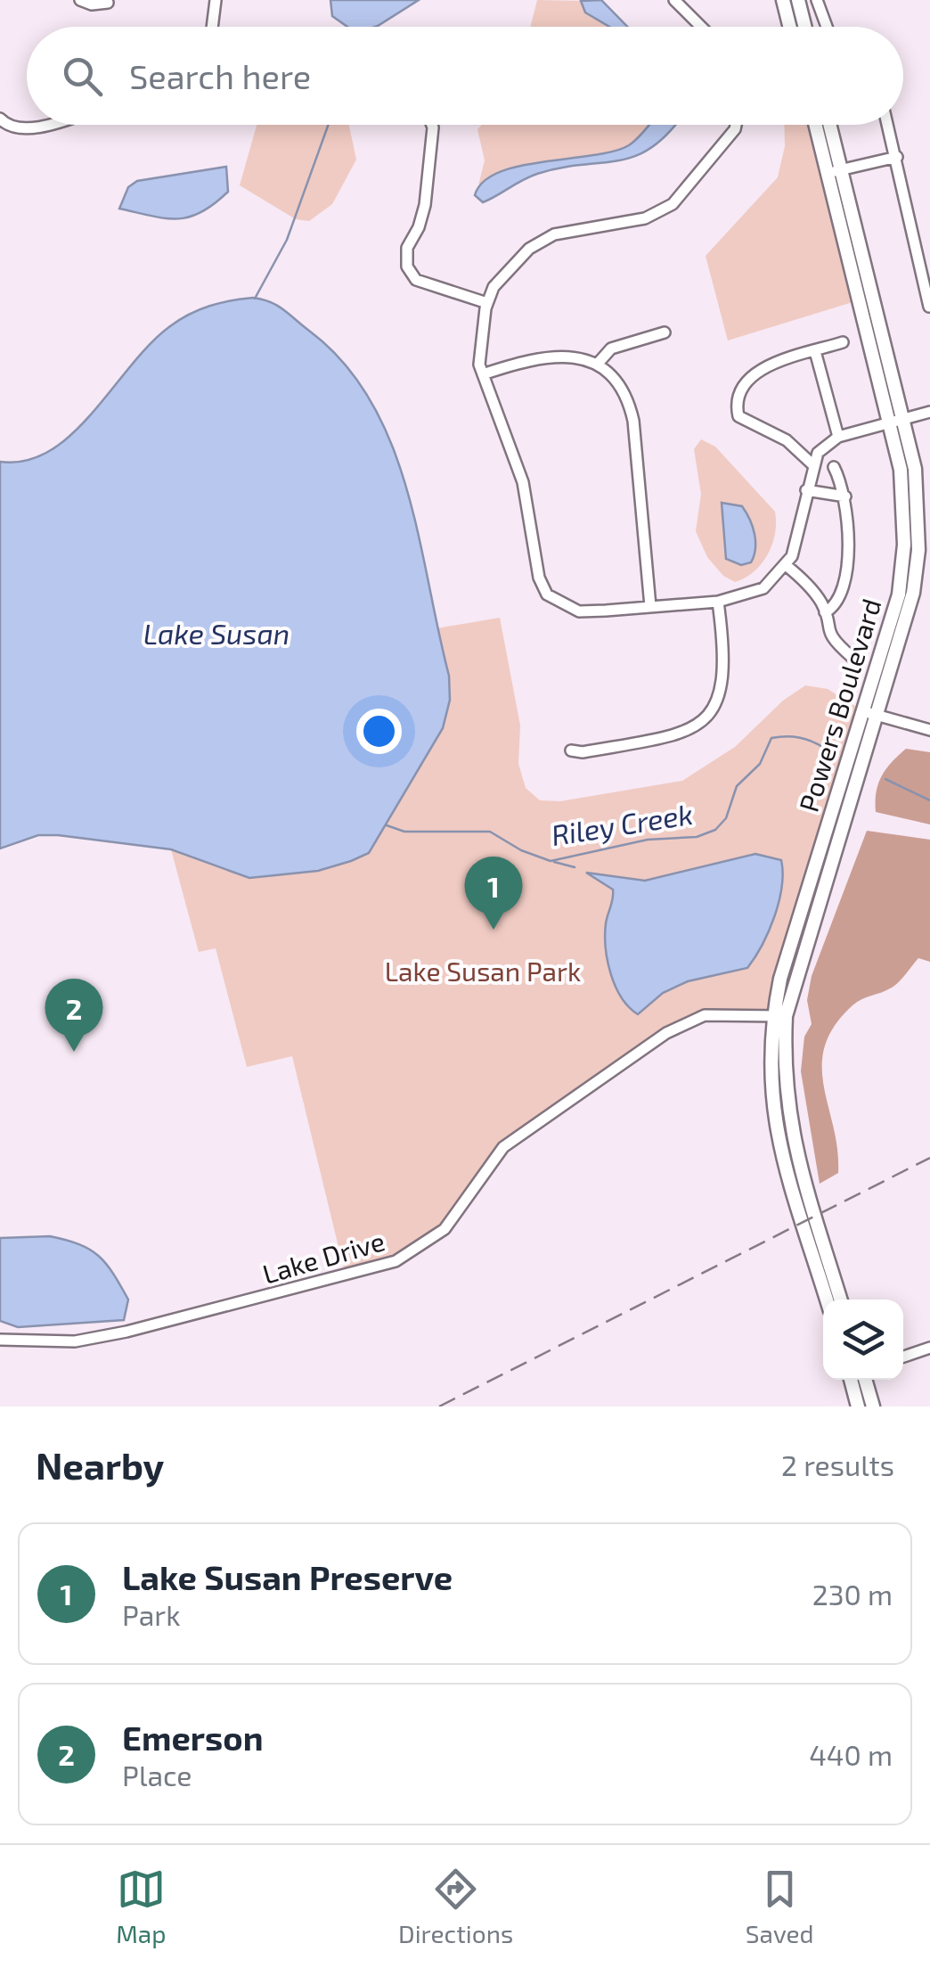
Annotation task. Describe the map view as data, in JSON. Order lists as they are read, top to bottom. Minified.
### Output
{"streets":{"main road":["Powers Boulevard"],"street":["Lake Drive"]},"crossings":[["Powers Boulevard","Lake Drive"]],"water":["Lake Susan","Riley Creek"],"parks":["Lake Susan Park"],"page":{"search":"Search here","pins":["1","2"],"heading":["Nearby","2 results"],"list":[{"mark":"1","name":"Lake Susan Preserve","note":"Park","value":"230 m"},{"mark":"2","name":"Emerson","note":"Place","value":"440 m"}],"nav":["Map","Directions","Saved"]}}
